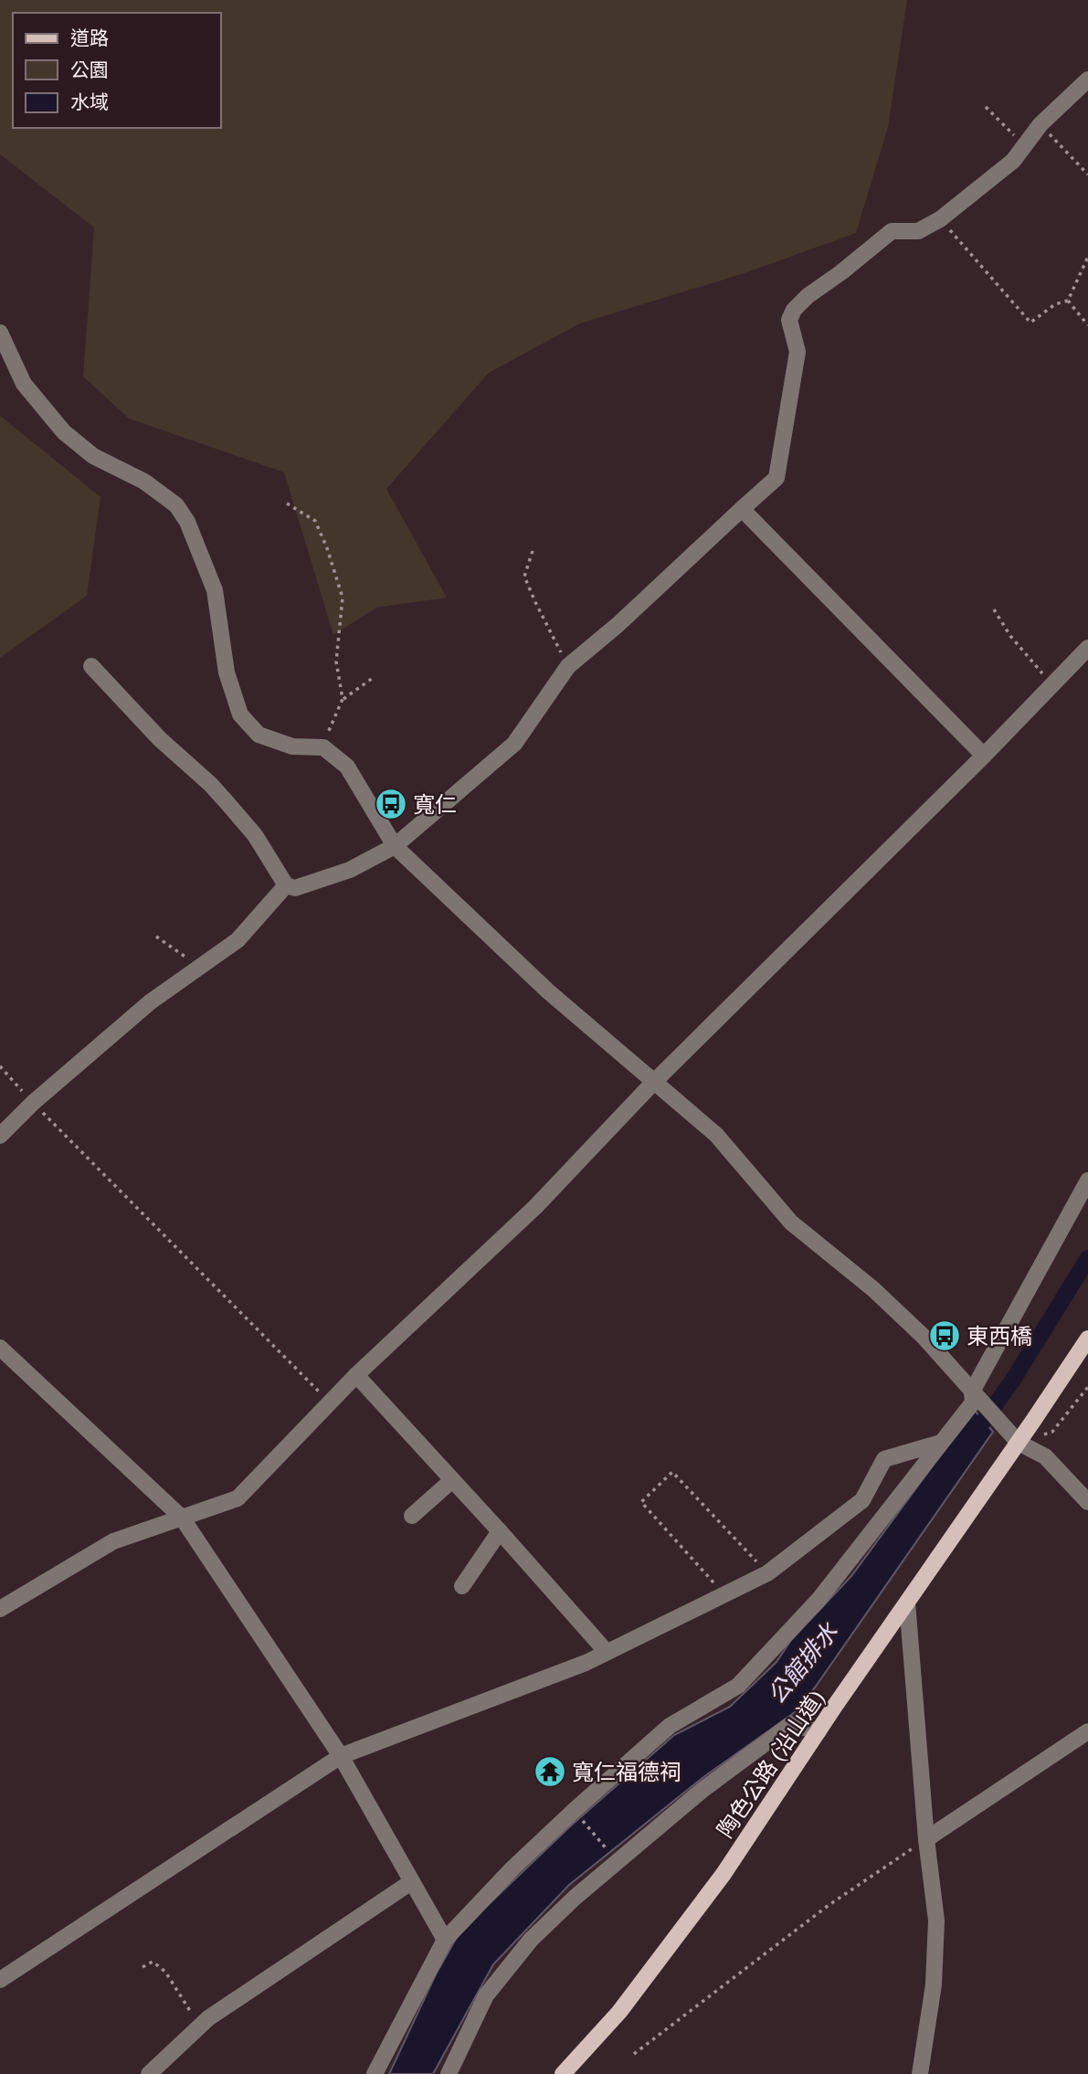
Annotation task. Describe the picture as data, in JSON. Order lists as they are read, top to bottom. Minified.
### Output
{"streets":{"main road":["陶色公路 (沿山道)"]},"water":["公館排水"],"places":{"bus stop":["寬仁","東西橋"],"temple":["寬仁福德祠"]},"legend":["道路","公園","水域"]}
